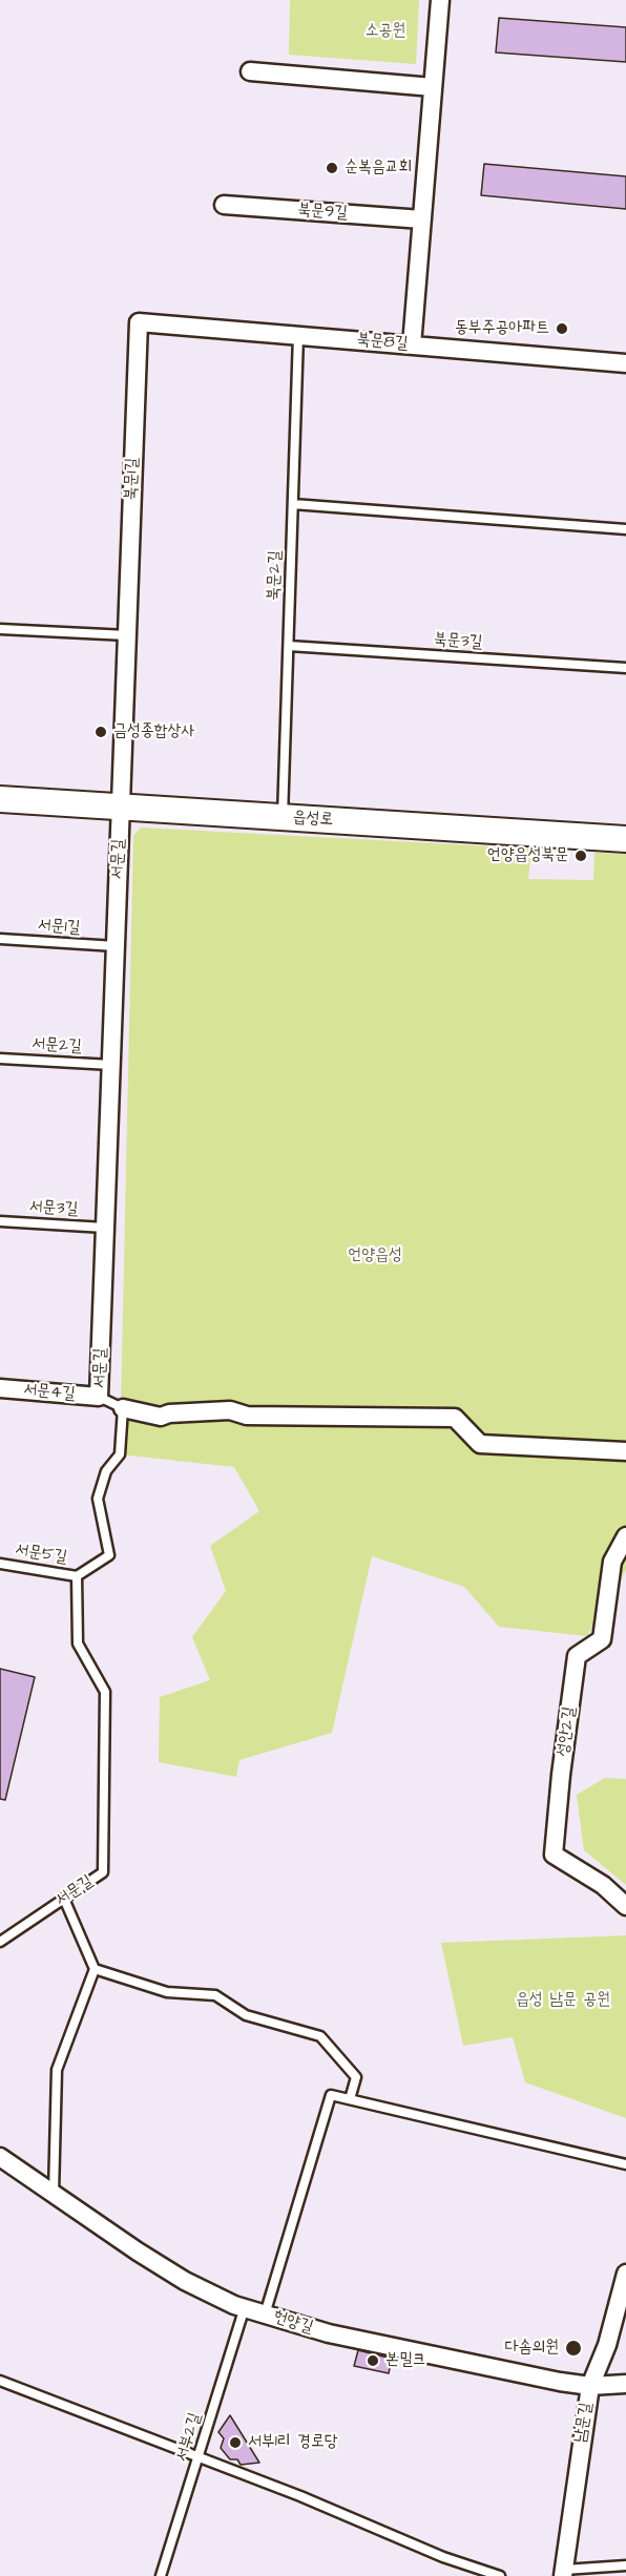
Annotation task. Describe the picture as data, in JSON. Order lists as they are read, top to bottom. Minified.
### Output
{"streets":{"street":["북문9길","북문8길","북문1길","읍성로","서문길","서문4길","성안2길","헌양길","남문길"],"lane":["북문2길","북문3길","서문1길","서문2길","서문3길","서문5길","서부2길"]},"crossings":[["북문8길","북문1길"],["북문8길","북문2길"],["북문1길","읍성로"],["북문1길","서문길"],["북문2길","북문3길"],["북문2길","읍성로"],["읍성로","서문길"],["서문길","서문1길"],["서문길","서문2길"],["서문길","서문3길"],["서문길","서문4길"],["서문길","서문5길"],["헌양길","남문길"],["헌양길","서부2길"]],"parks":["소공원","언양읍성","읍성 남문 공원"],"places":["순복음교회","동부주공아파트","금성종합상사","언양읍성북문","다솜의원","본밀크","서부1리 경로당"]}
